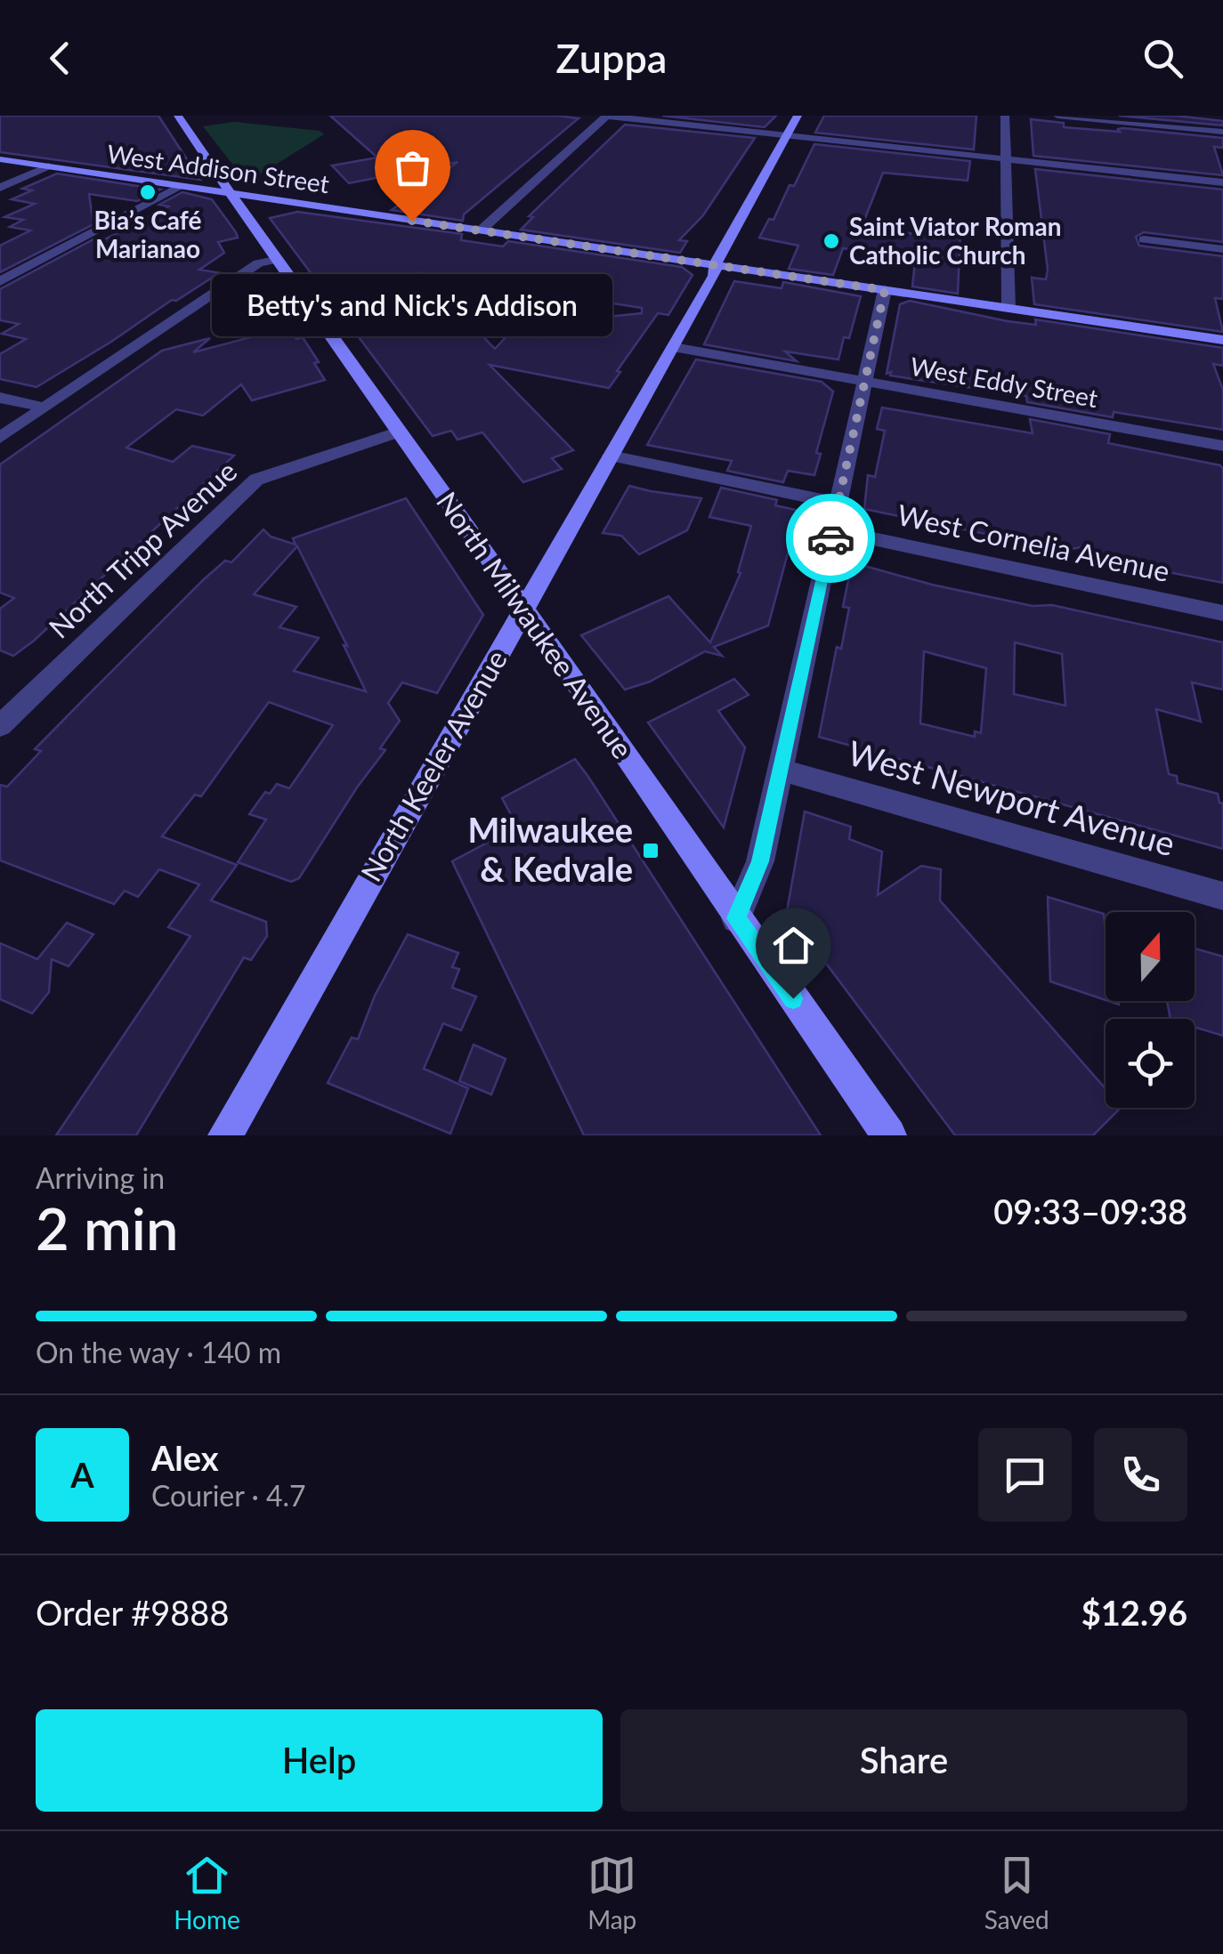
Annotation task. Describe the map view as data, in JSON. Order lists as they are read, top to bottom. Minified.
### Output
{"streets":{"street":["West Addison Street","West Eddy Street","West Cornelia Avenue","North Tripp Avenue","North Milwaukee Avenue","North Keeler Avenue","West Newport Avenue"]},"crossings":[["West Addison Street","North Milwaukee Avenue"],["West Addison Street","North Keeler Avenue"],["West Eddy Street","North Keeler Avenue"],["North Tripp Avenue","North Milwaukee Avenue"],["North Milwaukee Avenue","North Keeler Avenue"]],"places":{"other":["Bia’s Café Marianao","Betty's and Nick's Addison","Saint Viator Roman Catholic Church"],"transit":["Milwaukee & Kedvale"]},"north":"top","page":{"header":"Zuppa","bubble":"Betty's and Nick's Addison","heading":["2 min","Arriving in","09:33–09:38"],"panel":["Alex","Courier · 4.7","Order #9888","$12.96"],"bar":"On the way · 140 m","round":"A","buttons":["Help","Share"],"tabs":["Home","Map","Saved"]}}
